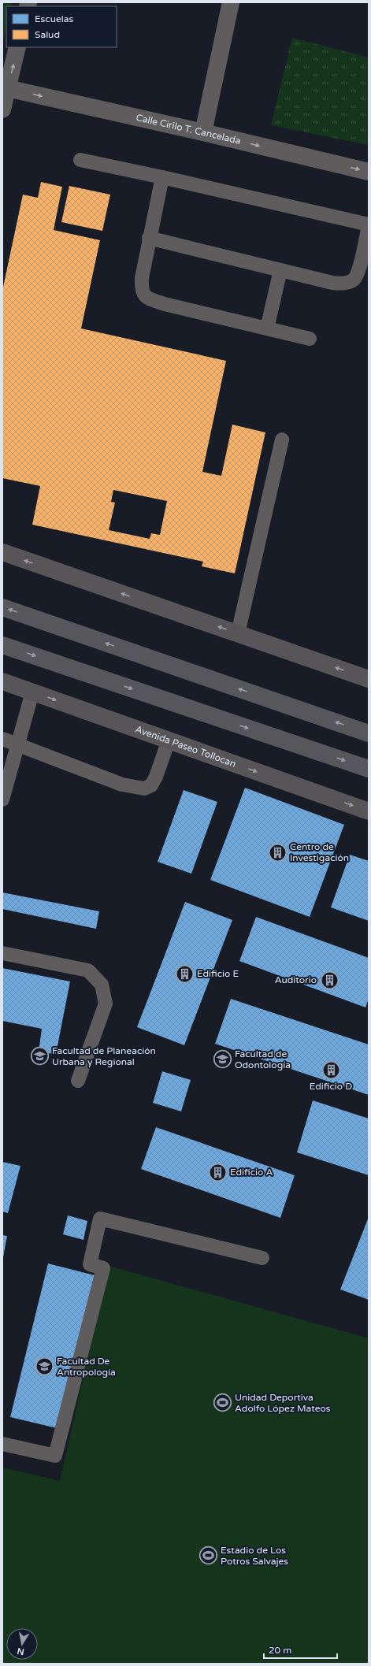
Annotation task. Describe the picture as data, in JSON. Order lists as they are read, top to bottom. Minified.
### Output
{"streets":{"main road":["Avenida Paseo Tollocan"],"street":["Calle Cirilo T. Cancelada"]},"one_way":["Calle Cirilo T. Cancelada"],"places":{"building":["Centro de Investigación","Edificio E","Auditorio","Edificio D","Edificio A"],"school or university":["Facultad de Planeación Urbana y Regional","Facultad de Odontología","Facultad De Antropología"],"sports":["Unidad Deportiva Adolfo López Mateos","Estadio de Los Potros Salvajes"]},"legend":["Escuelas","Salud"],"scale_bar":"20 m","north":"bottom"}
